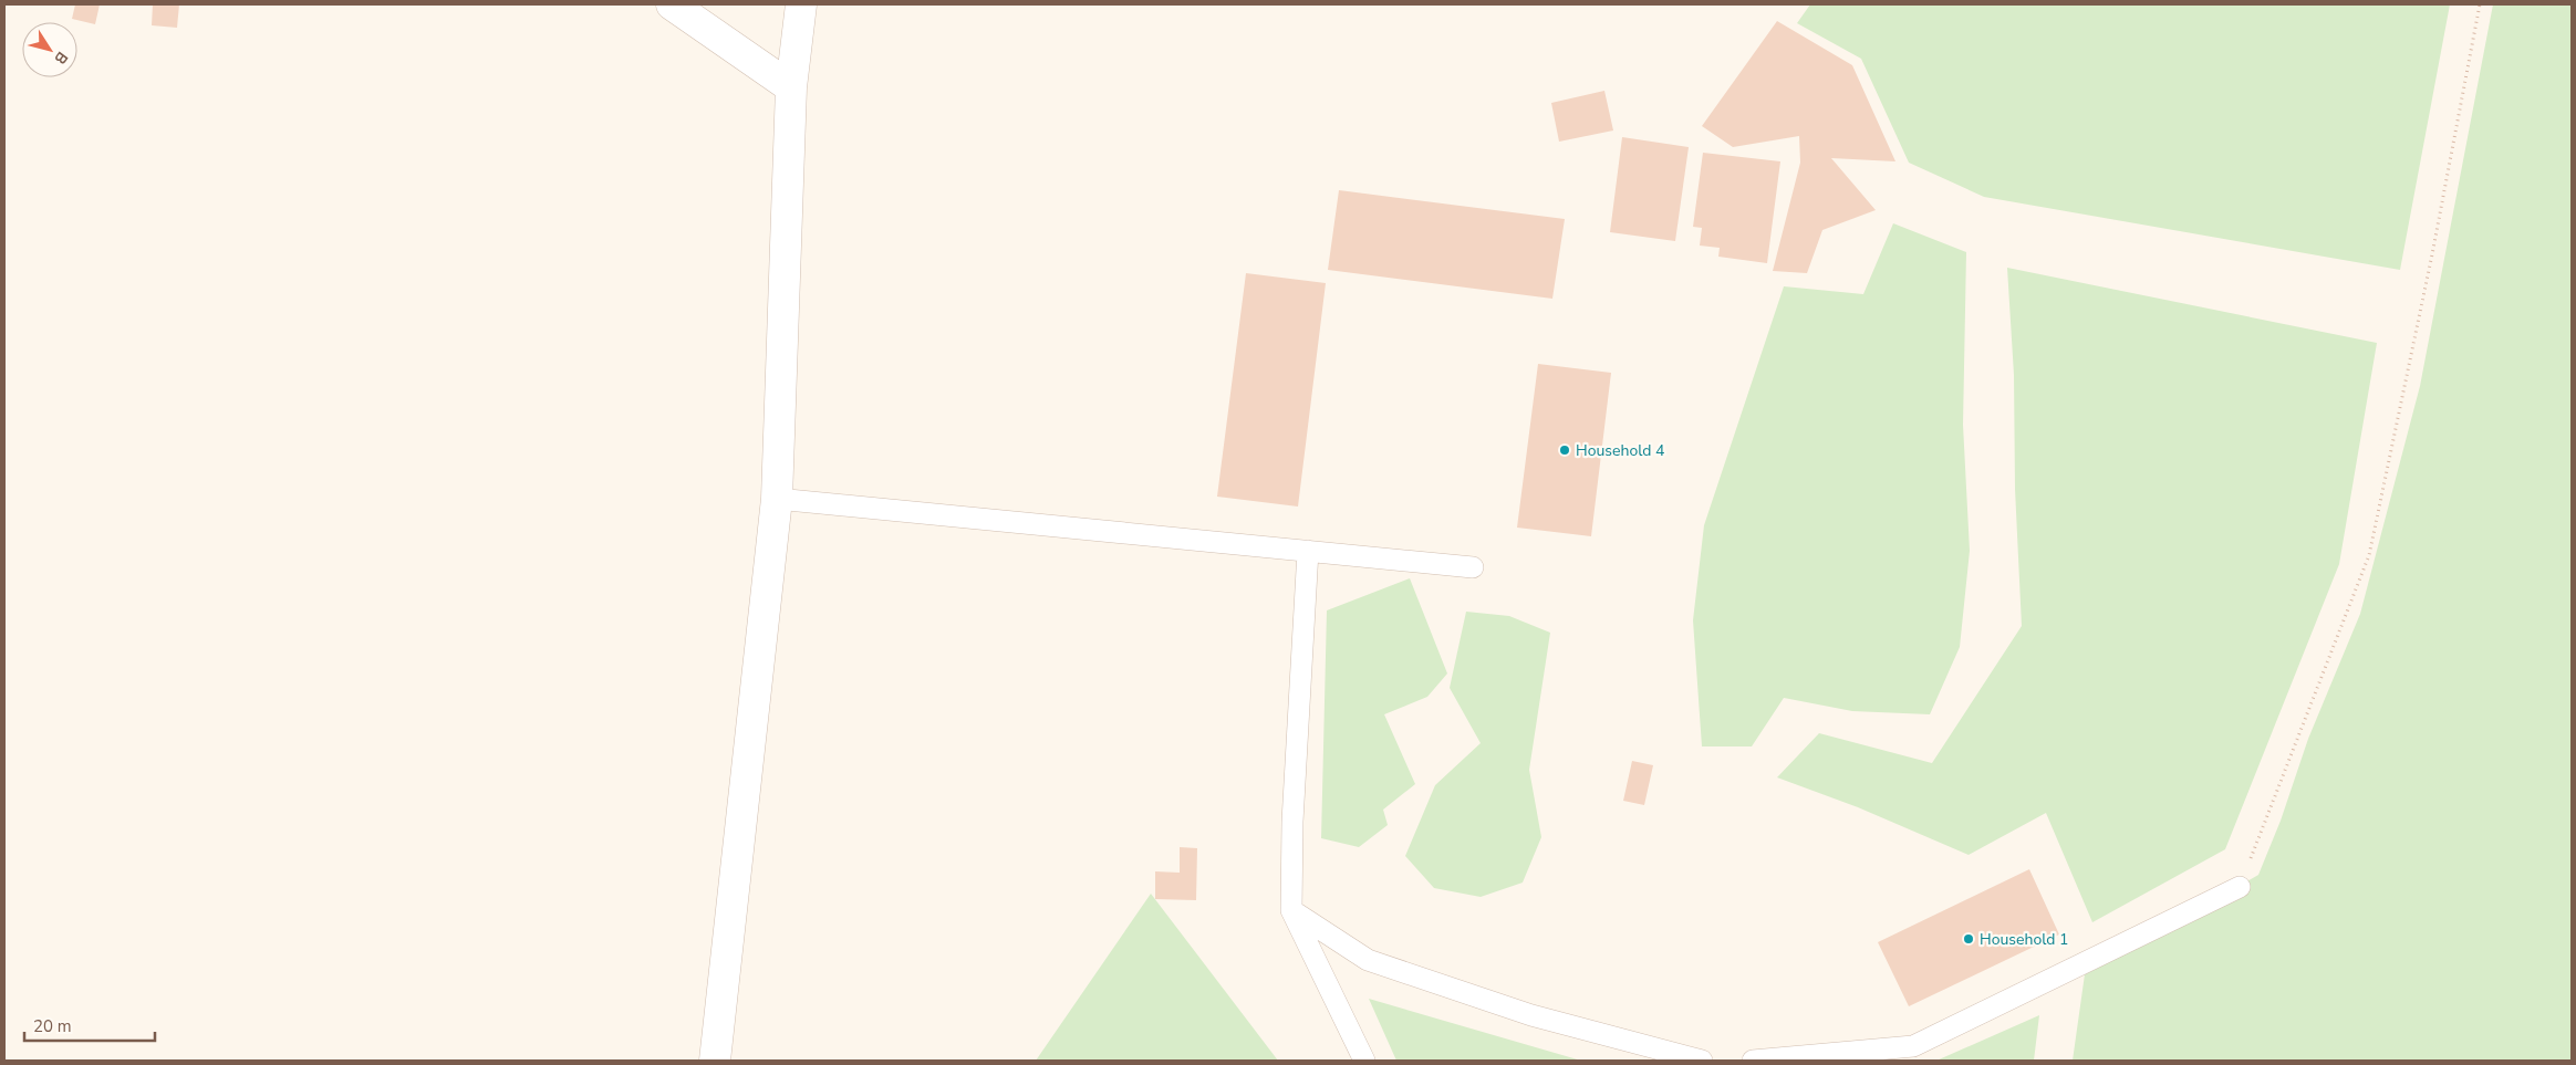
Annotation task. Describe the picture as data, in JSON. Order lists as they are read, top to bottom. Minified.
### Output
{"places":["Household 4","Household 1"],"scale_bar":"20 m","north":"bottom right"}
